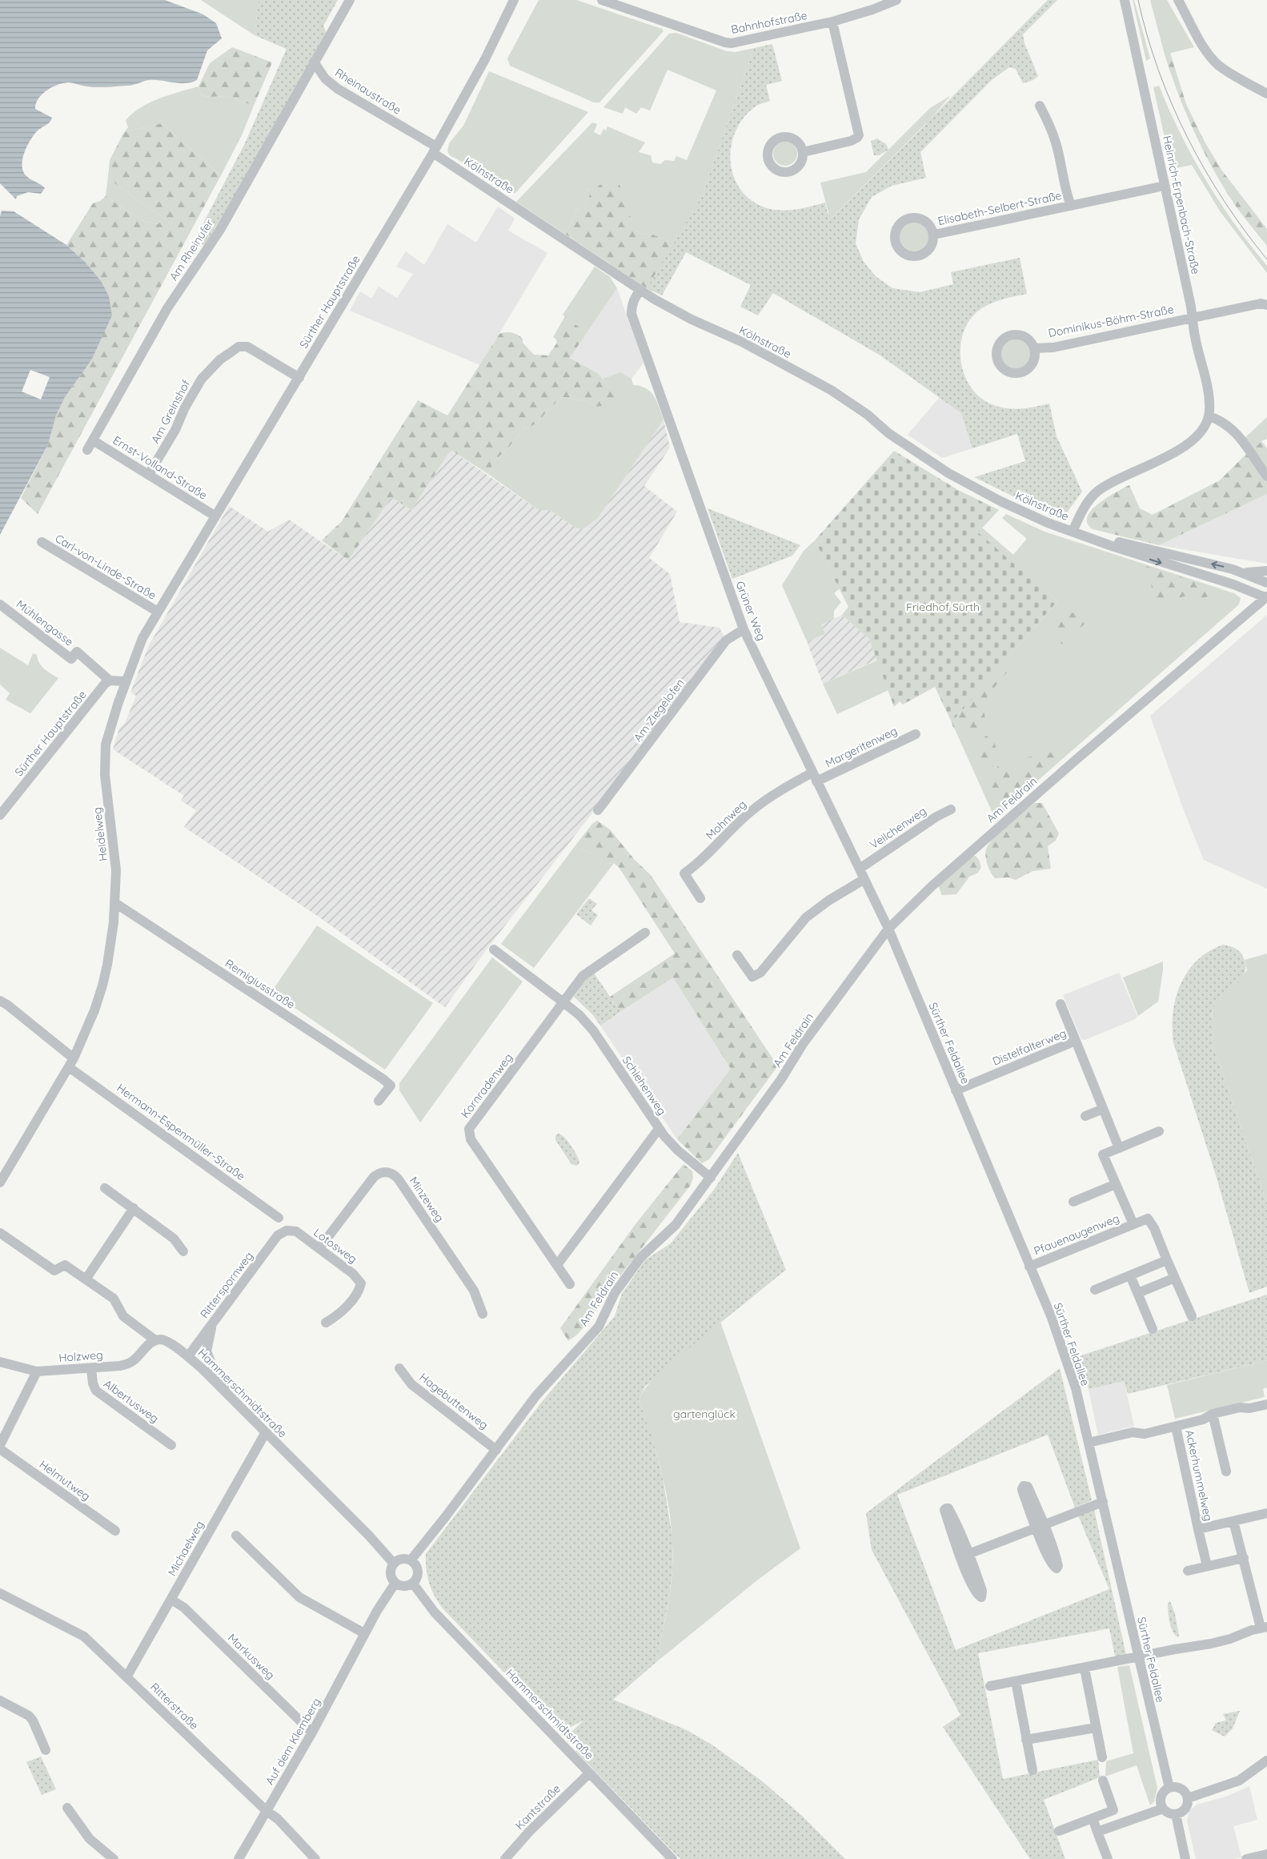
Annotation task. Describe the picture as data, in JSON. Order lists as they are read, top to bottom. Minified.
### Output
{"streets":{"street":["Bahnhofstraße","Rheinaustraße","Kölnstraße","Heinrich-Erpenbach-Straße","Elisabeth-Selbert-Straße","Am Rheinufer","Sürther Hauptstraße","Dominikus-Böhm-Straße","Am Greinshof","Ernst-Volland-Straße","Carl-von-Linde-Straße","Grüner Weg","Mühlengasse","Am Ziegelofen","Margeritenweg","Am Feldrain","Mohnweg","Veilchenweg","Heidelweg","Remigiusstraße","Sürther Feldallee","Distelfalterweg","Kornradenweg","Schlehenweg","Hermann-Espenmüller-Straße","Minzeweg","Pfauenaugenweg","Lotosweg","Ritterspornweg","Holzweg","Hammerschmidtstraße","Albertusweg","Hagebuttenweg","Ackerhummelweg","Helmutweg","Michaelweg","Markusweg","Ritterstraße","Auf dem Klemberg","Kantstraße"]},"crossings":[["Rheinaustraße","Kölnstraße"],["Rheinaustraße","Am Rheinufer"],["Rheinaustraße","Sürther Hauptstraße"],["Kölnstraße","Sürther Hauptstraße"],["Kölnstraße","Grüner Weg"],["Kölnstraße","Am Feldrain"],["Heinrich-Erpenbach-Straße","Elisabeth-Selbert-Straße"],["Heinrich-Erpenbach-Straße","Dominikus-Böhm-Straße"],["Am Rheinufer","Ernst-Volland-Straße"],["Sürther Hauptstraße","Am Greinshof"],["Sürther Hauptstraße","Ernst-Volland-Straße"],["Sürther Hauptstraße","Carl-von-Linde-Straße"],["Sürther Hauptstraße","Mühlengasse"],["Sürther Hauptstraße","Heidelweg"],["Am Greinshof","Ernst-Volland-Straße"],["Carl-von-Linde-Straße","Heidelweg"],["Grüner Weg","Am Ziegelofen"],["Grüner Weg","Margeritenweg"],["Grüner Weg","Am Feldrain"],["Grüner Weg","Mohnweg"],["Grüner Weg","Veilchenweg"],["Grüner Weg","Sürther Feldallee"],["Margeritenweg","Mohnweg"],["Am Feldrain","Sürther Feldallee"],["Am Feldrain","Schlehenweg"],["Am Feldrain","Hammerschmidtstraße"],["Am Feldrain","Hagebuttenweg"],["Am Feldrain","Auf dem Klemberg"],["Heidelweg","Remigiusstraße"],["Heidelweg","Hermann-Espenmüller-Straße"],["Sürther Feldallee","Distelfalterweg"],["Sürther Feldallee","Pfauenaugenweg"],["Kornradenweg","Schlehenweg"],["Minzeweg","Lotosweg"],["Lotosweg","Ritterspornweg"],["Ritterspornweg","Hammerschmidtstraße"],["Holzweg","Hammerschmidtstraße"],["Holzweg","Albertusweg"],["Hammerschmidtstraße","Michaelweg"],["Hammerschmidtstraße","Auf dem Klemberg"],["Hammerschmidtstraße","Kantstraße"],["Michaelweg","Markusweg"],["Michaelweg","Ritterstraße"],["Markusweg","Auf dem Klemberg"],["Ritterstraße","Auf dem Klemberg"]],"parks":["Friedhof Sürth","gartenglück"]}
